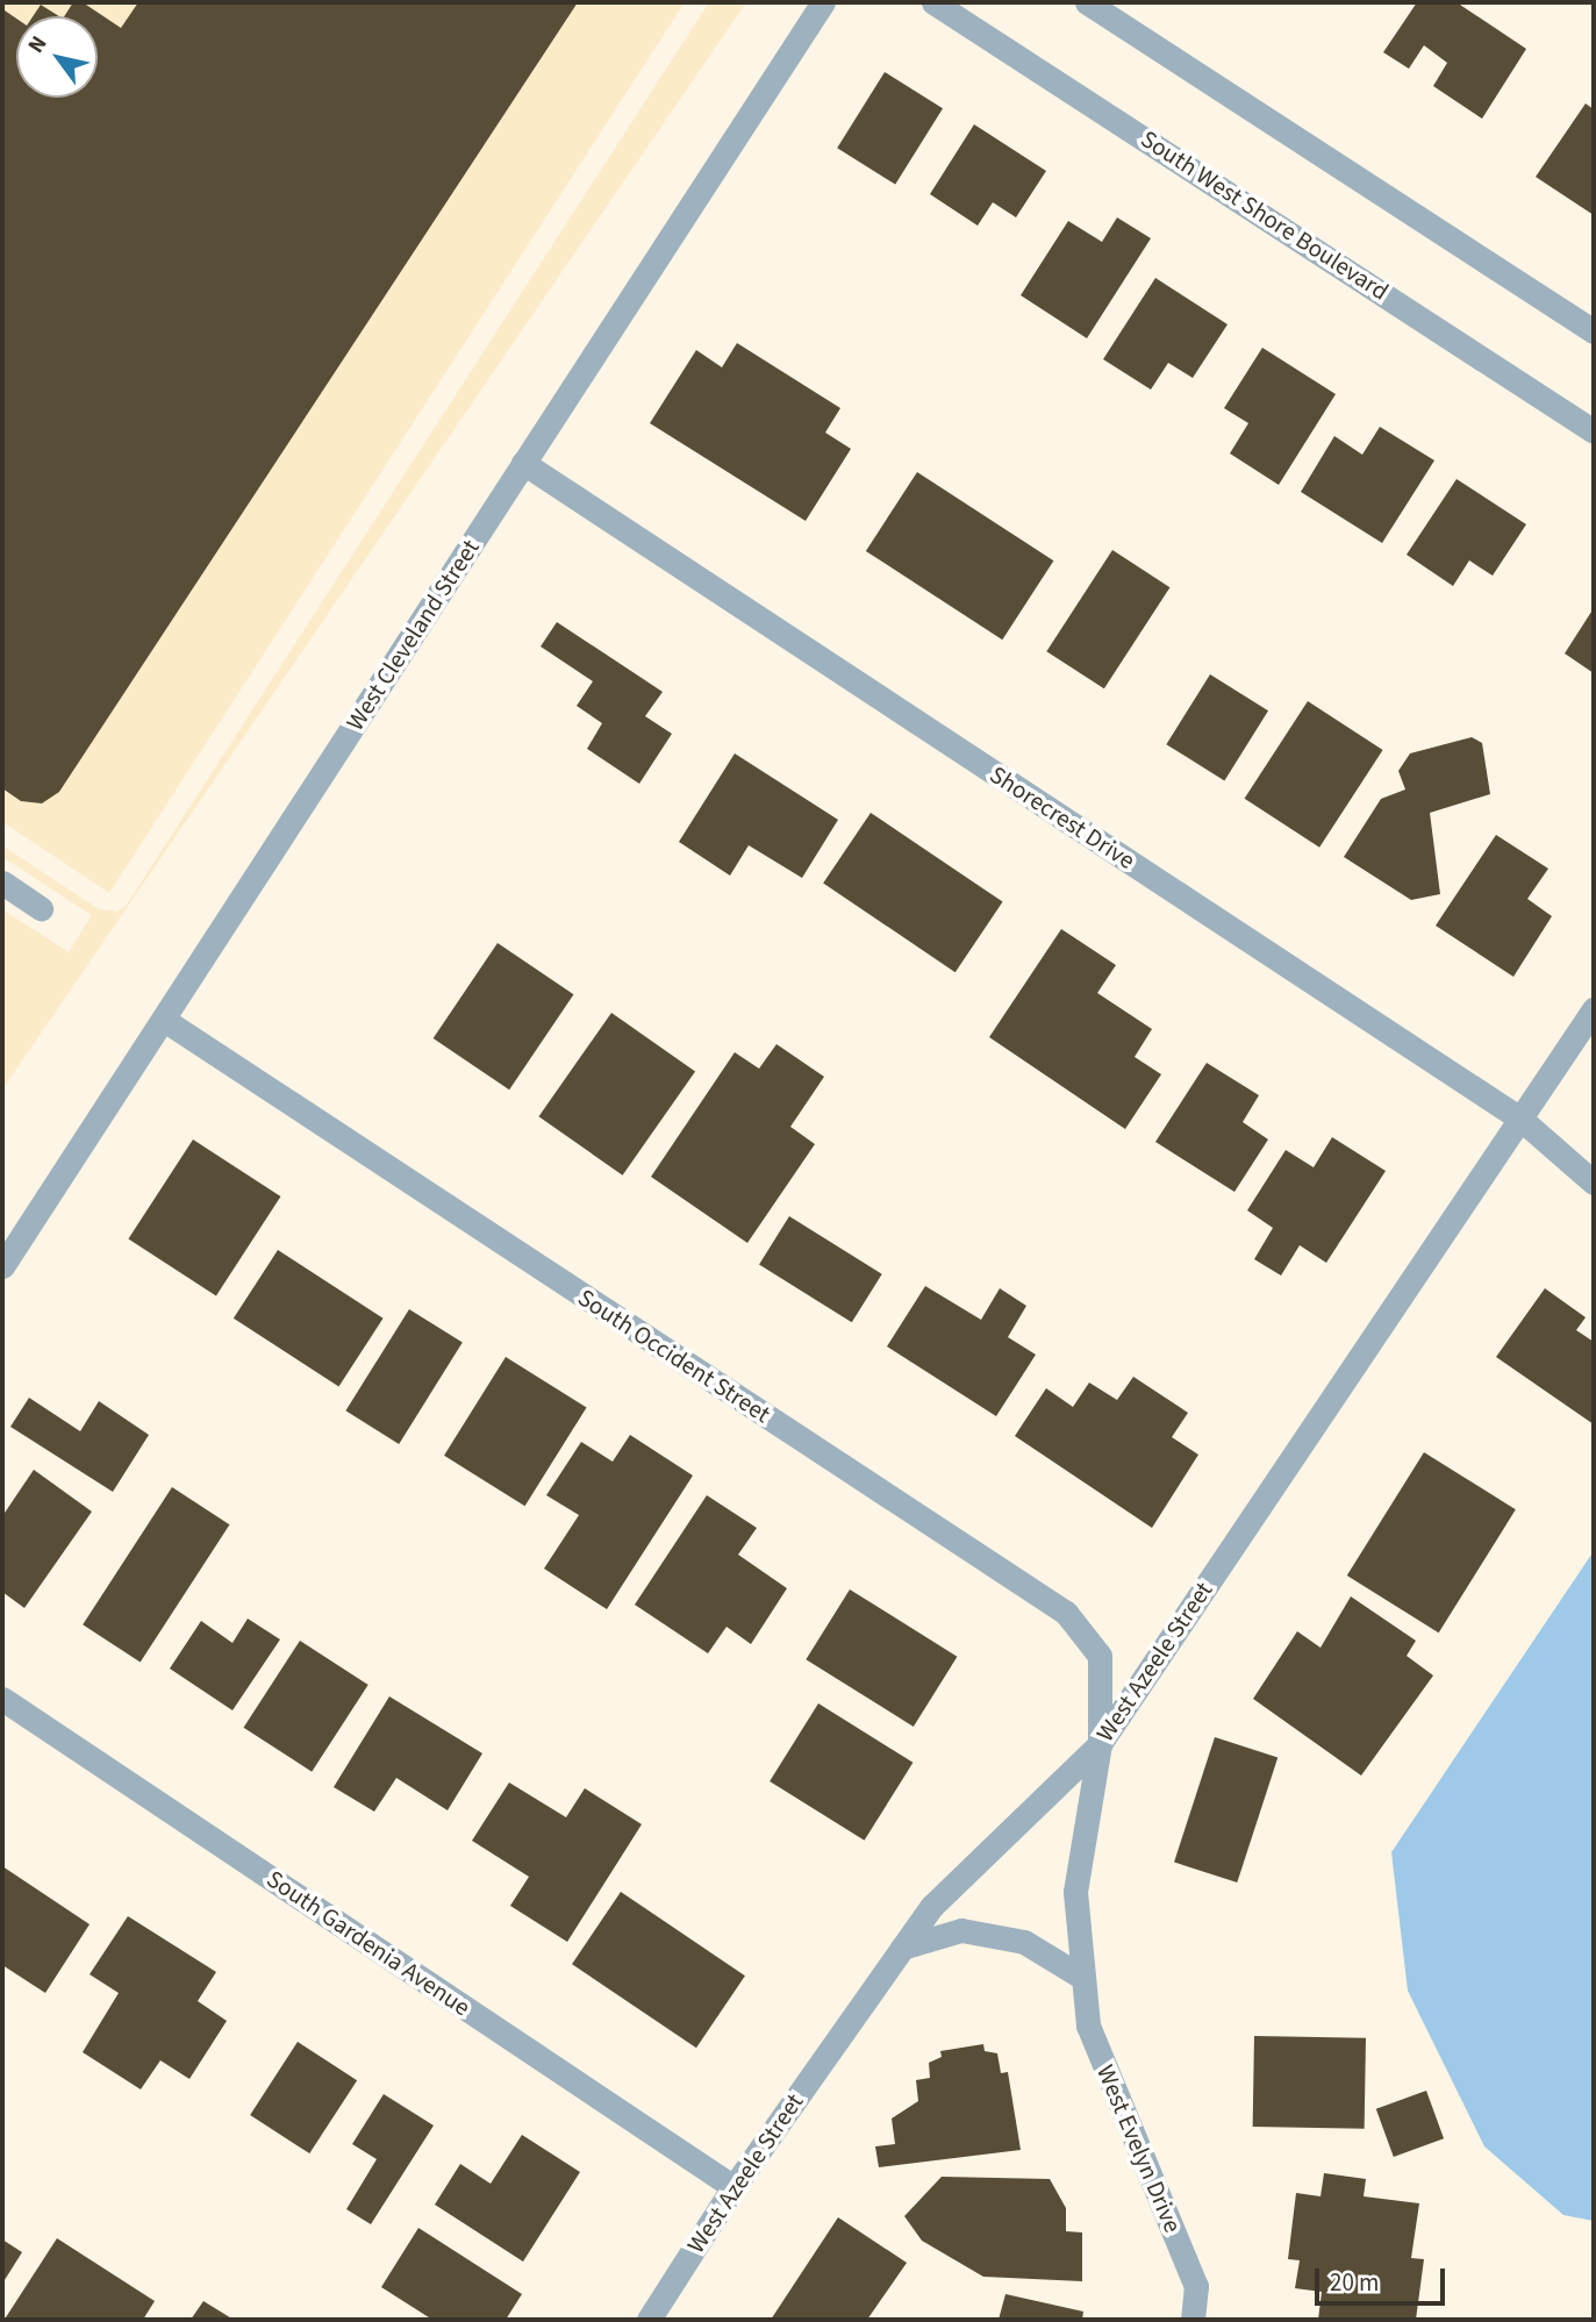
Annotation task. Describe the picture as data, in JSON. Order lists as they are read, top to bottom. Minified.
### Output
{"streets":{"street":["South West Shore Boulevard","West Cleveland Street","Shorecrest Drive","South Occident Street","West Azeele Street","South Gardenia Avenue","West Evelyn Drive"]},"crossings":[["West Cleveland Street","Shorecrest Drive"],["West Cleveland Street","South Occident Street"],["Shorecrest Drive","West Azeele Street"],["South Occident Street","West Azeele Street"],["South Occident Street","West Evelyn Drive"],["West Azeele Street","South Gardenia Avenue"],["West Azeele Street","West Evelyn Drive"]],"scale_bar":"20 m","north":"top left"}
